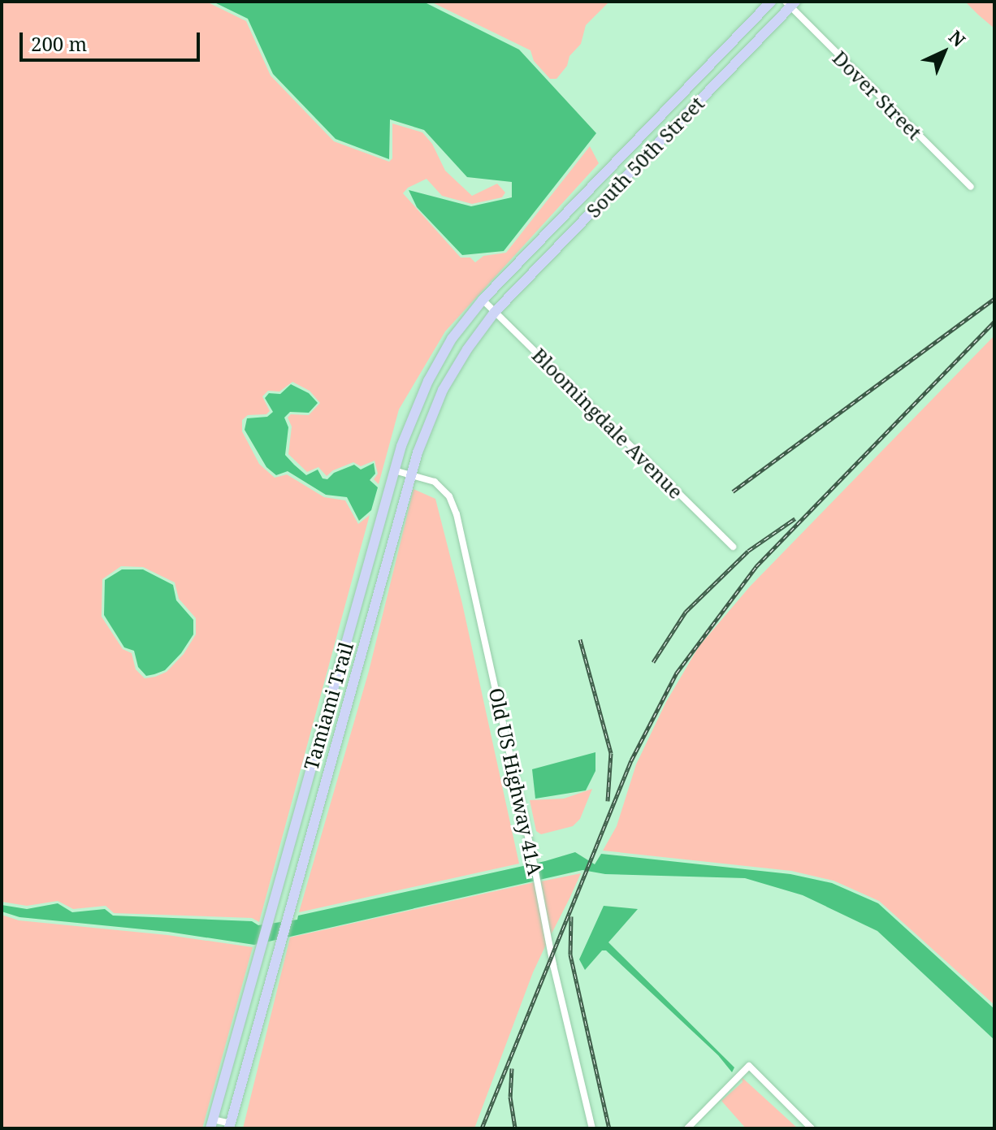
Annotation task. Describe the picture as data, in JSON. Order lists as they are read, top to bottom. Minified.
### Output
{"streets":{"main road":["South 50th Street","Tamiami Trail"],"street":["Dover Street","Bloomingdale Avenue","Old US Highway 41A"]},"crossings":[["Dover Street","South 50th Street"],["South 50th Street","Bloomingdale Avenue"],["South 50th Street","Tamiami Trail"],["Bloomingdale Avenue","Tamiami Trail"],["Tamiami Trail","Old US Highway 41A"]],"scale_bar":"200 m","north":"top right"}
